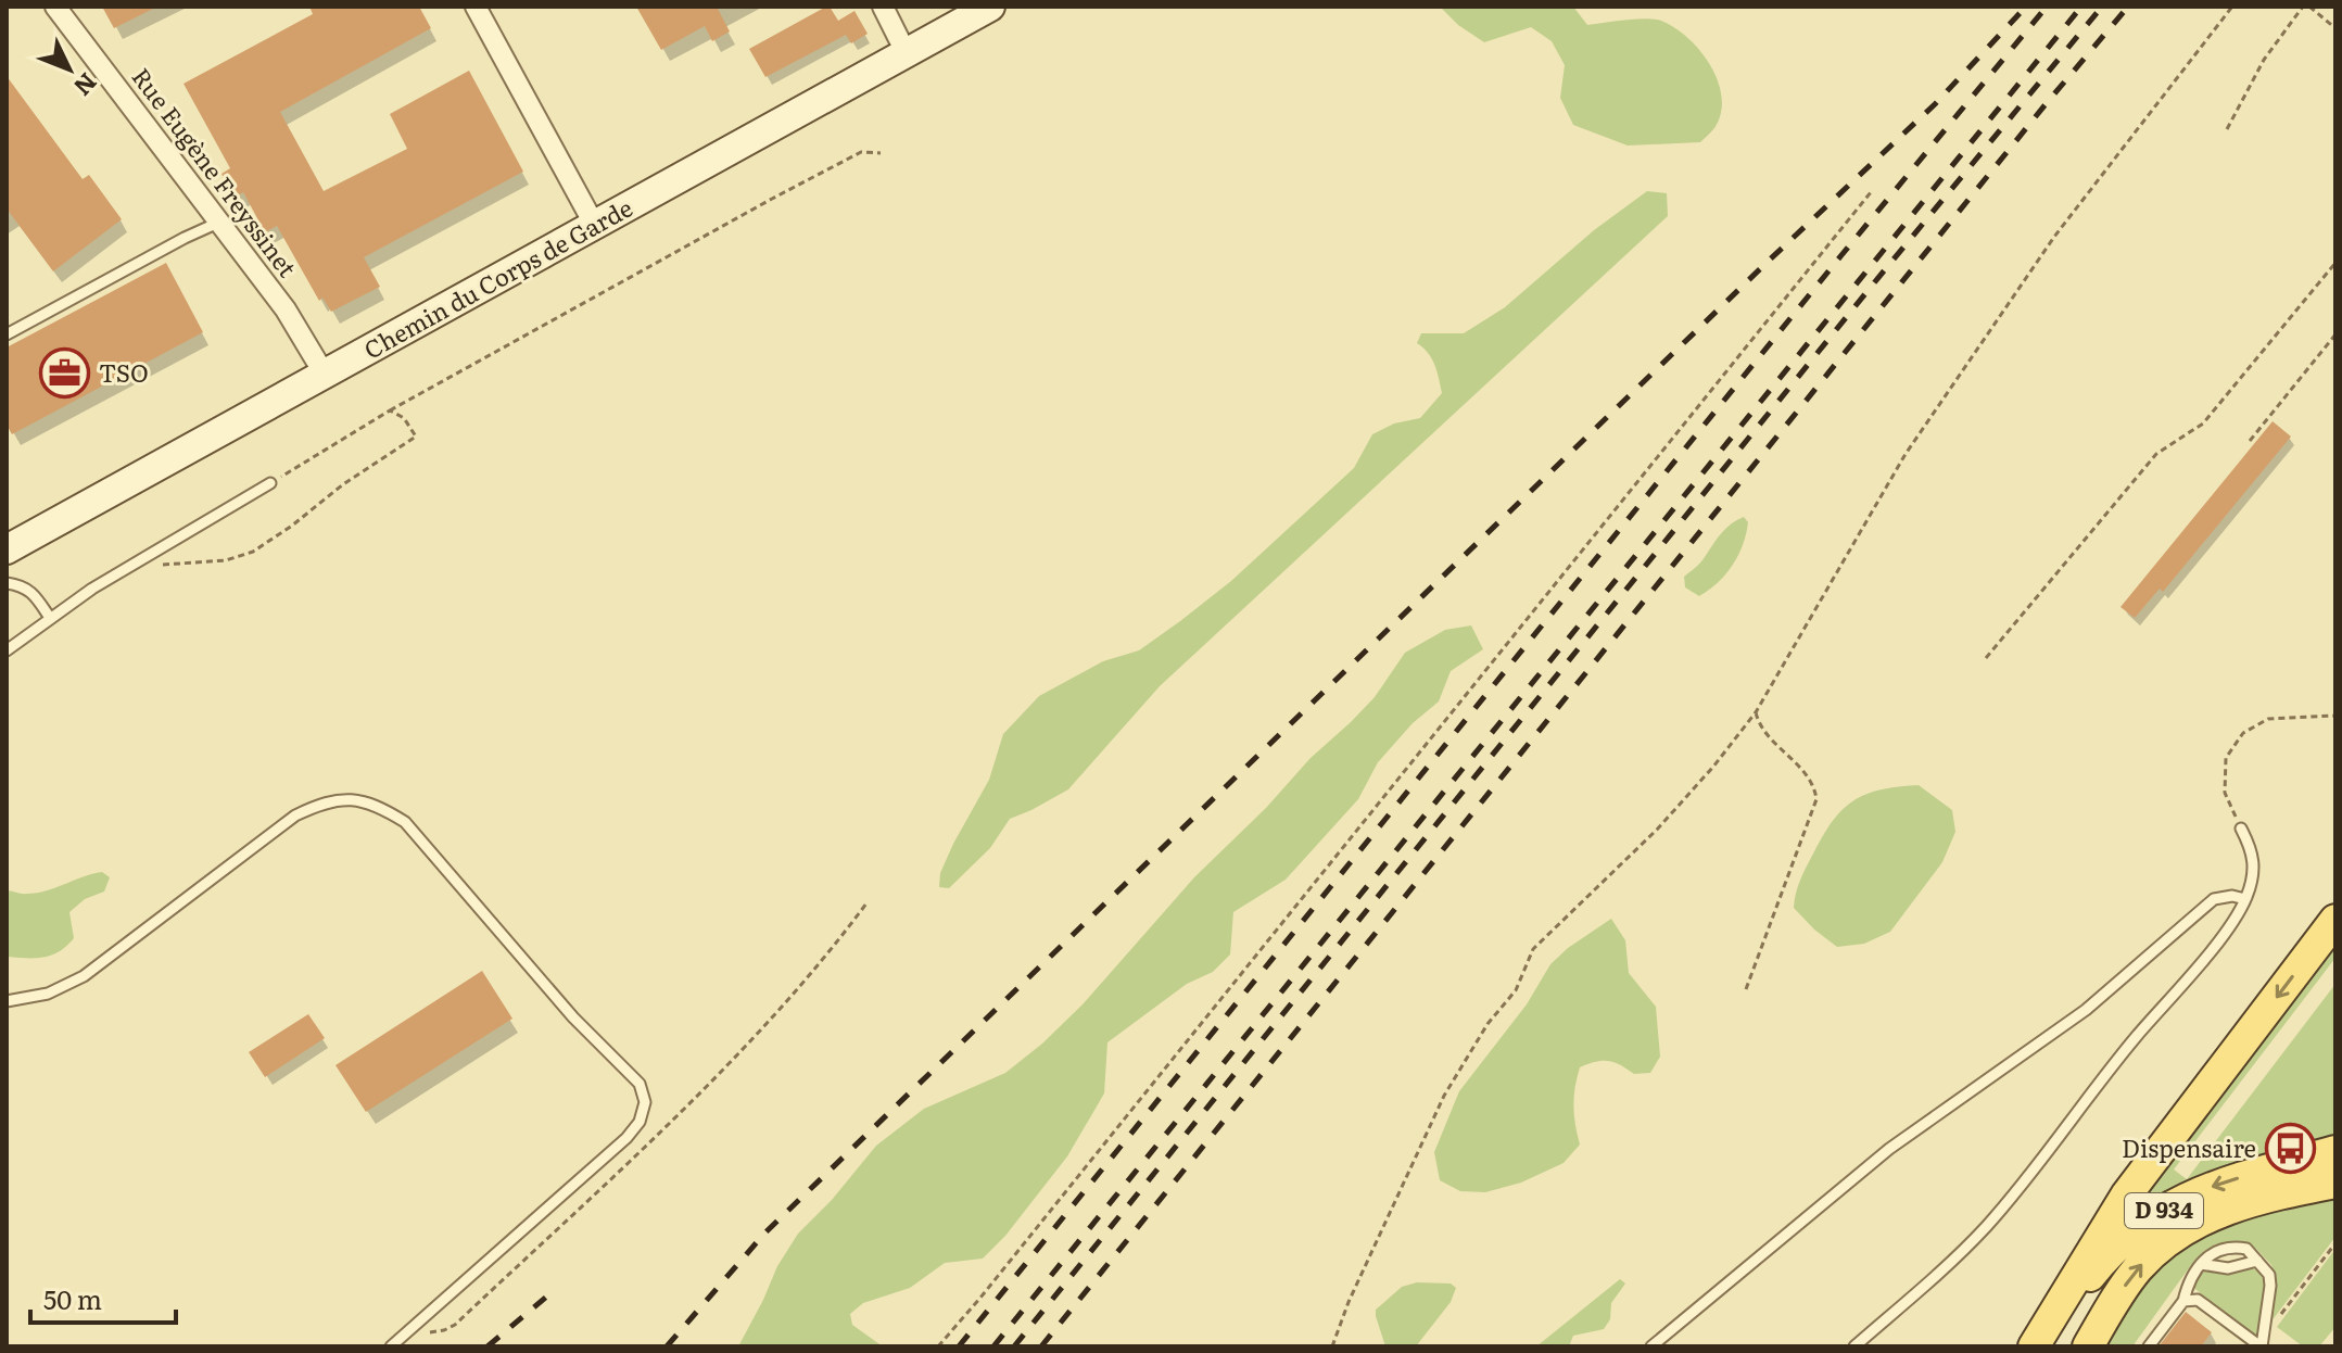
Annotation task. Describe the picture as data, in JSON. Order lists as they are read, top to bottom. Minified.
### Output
{"streets":{"main road":["D 934"],"street":["Rue Eugène Freyssinet","Chemin du Corps de Garde"]},"crossings":[["Rue Eugène Freyssinet","Chemin du Corps de Garde"]],"places":{"office":["TSO"],"bus stop":["Dispensaire"]},"scale_bar":"50 m","north":"bottom right"}
